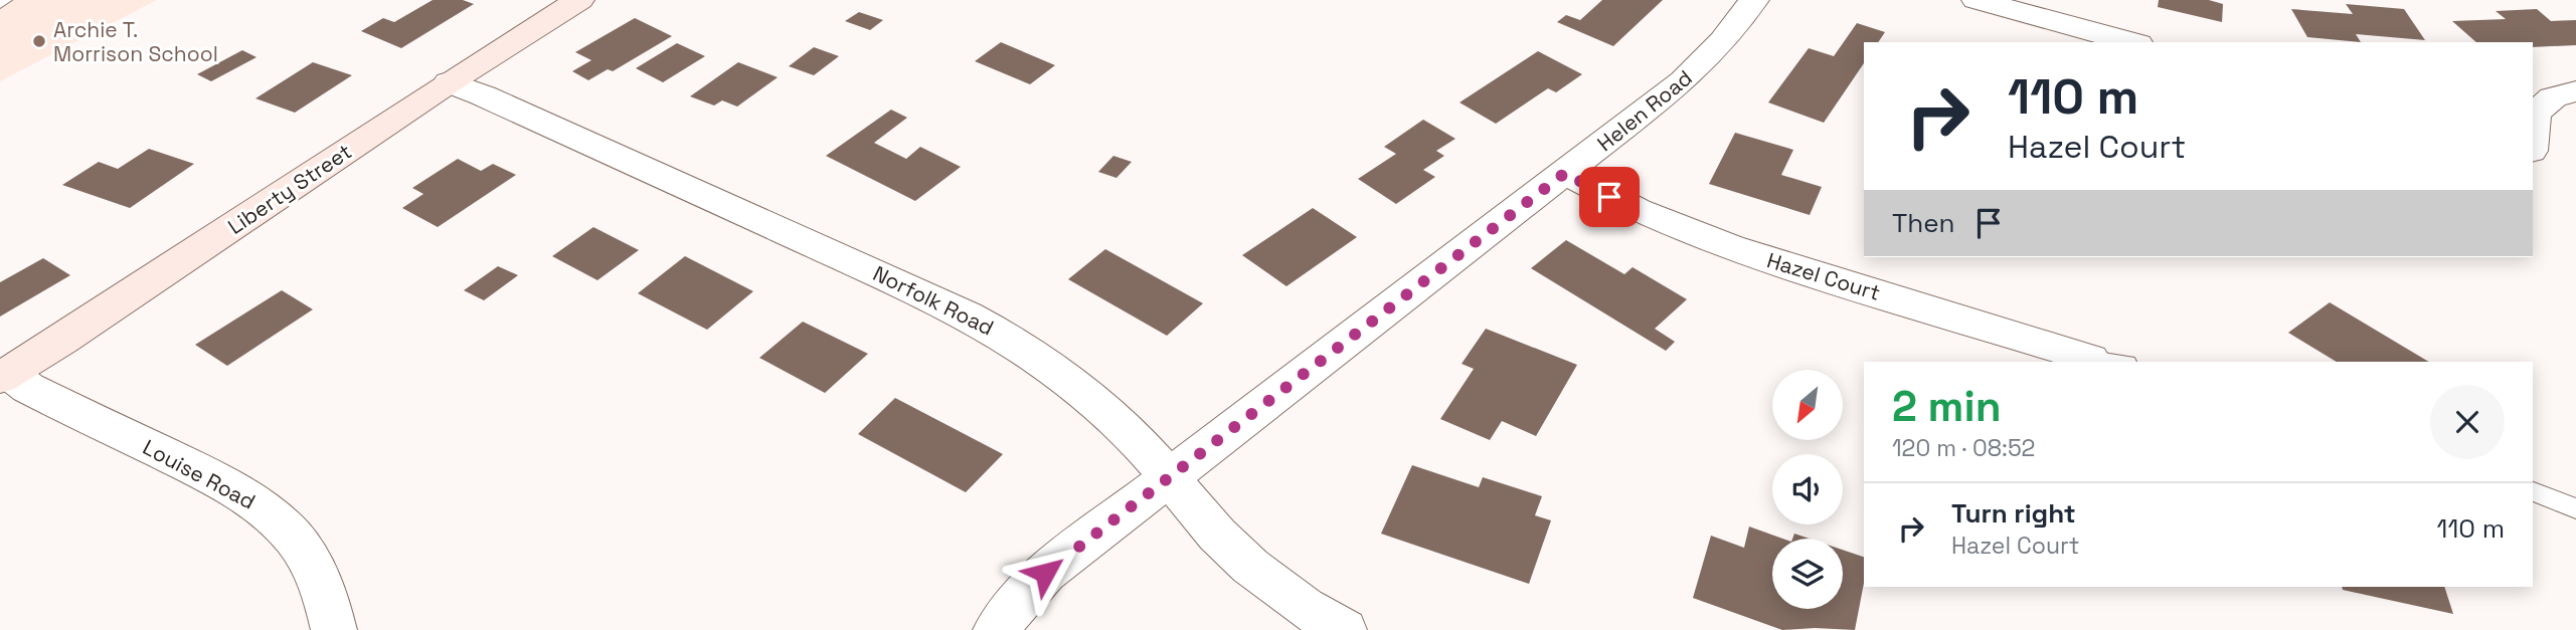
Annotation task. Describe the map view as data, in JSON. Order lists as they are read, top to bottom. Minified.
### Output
{"streets":{"main road":["Liberty Street"],"street":["Helen Road","Hazel Court","Norfolk Road","Louise Road"]},"crossings":[["Helen Road","Hazel Court"],["Helen Road","Norfolk Road"],["Liberty Street","Norfolk Road"],["Liberty Street","Louise Road"]],"places":["Archie T. Morrison School"],"north":"bottom left","page":{"turn":["110 m","Hazel Court"],"then":"Then","heading":["2 min","120 m · 08:52"],"list":[{"name":"Turn right","note":"Hazel Court","value":"110 m"}]}}
